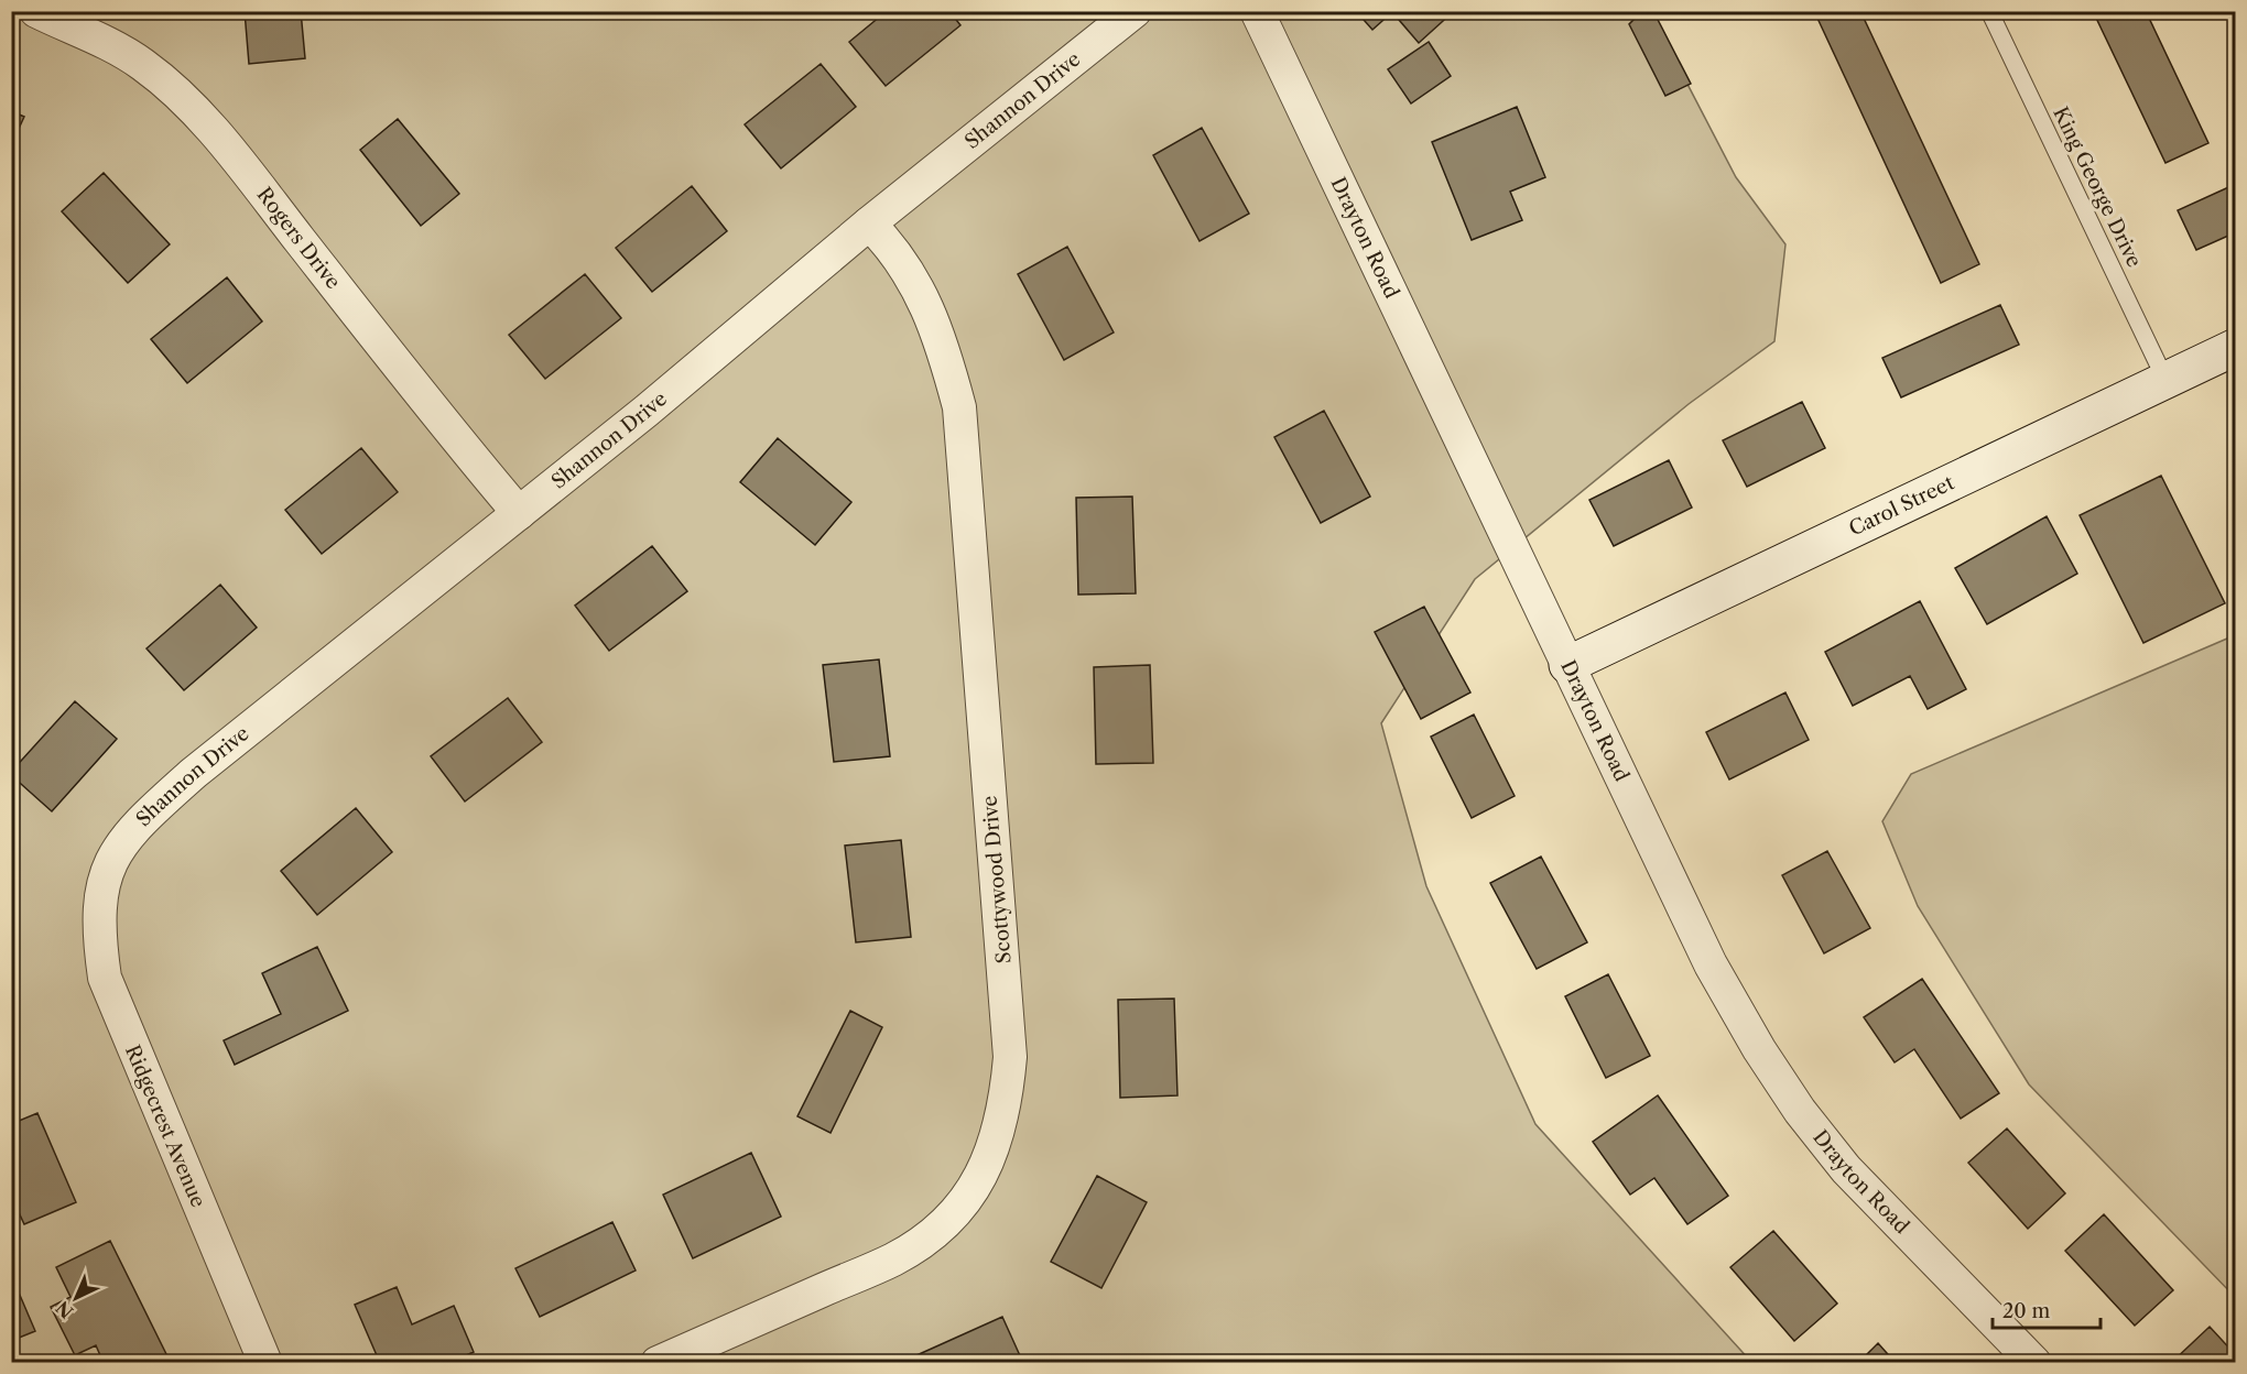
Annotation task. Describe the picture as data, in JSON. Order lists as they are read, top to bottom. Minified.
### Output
{"streets":{"street":["Shannon Drive","Rogers Drive","Drayton Road","Carol Street","Scottywood Drive","Ridgecrest Avenue"],"lane":["King George Drive"]},"crossings":[["Shannon Drive","Rogers Drive"],["Shannon Drive","Scottywood Drive"],["Shannon Drive","Ridgecrest Avenue"],["King George Drive","Carol Street"],["Drayton Road","Carol Street"]],"scale_bar":"20 m","north":"bottom left"}
